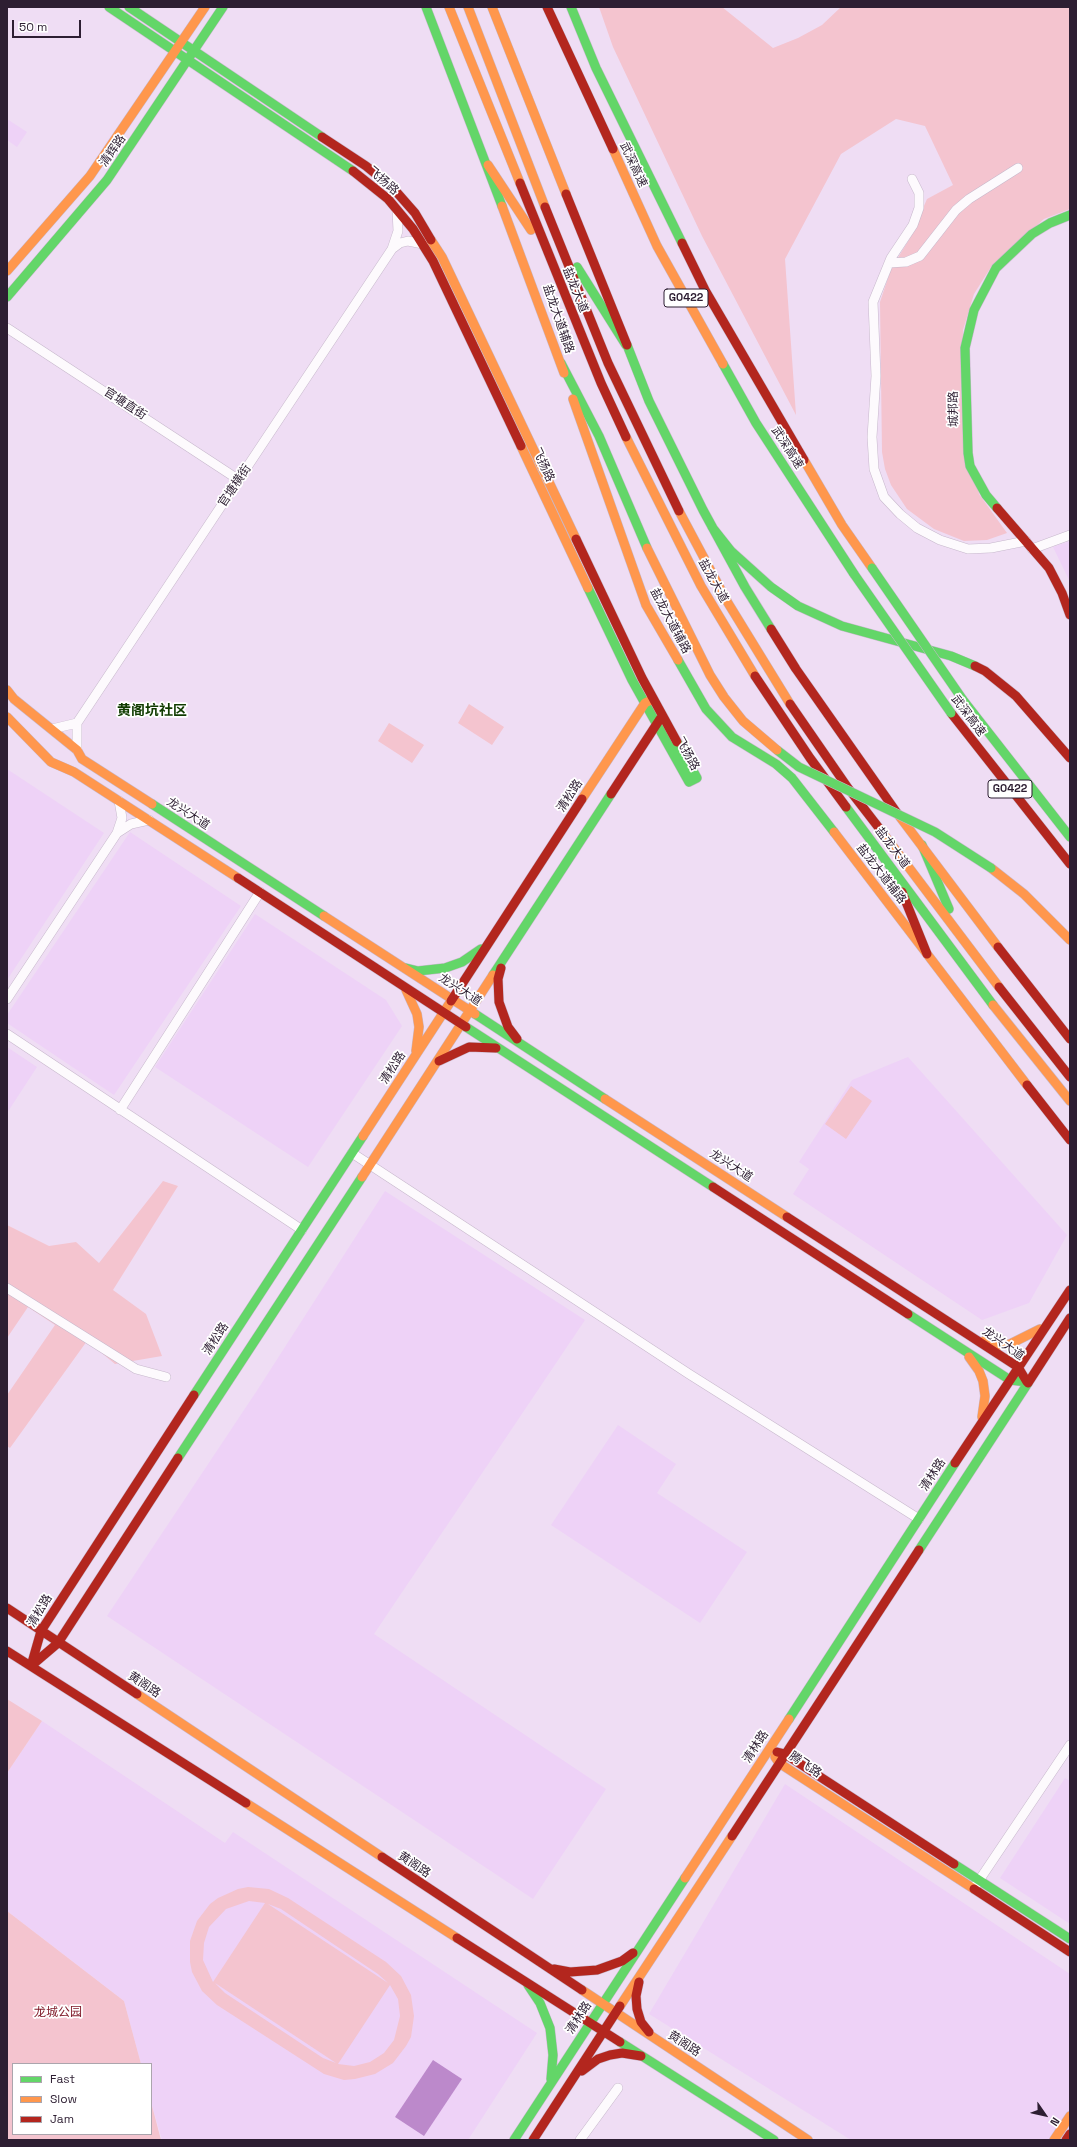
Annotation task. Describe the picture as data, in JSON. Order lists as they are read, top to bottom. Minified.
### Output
{"streets":{"main road":["清辉路","武深高速","飞扬路","盐龙大道","G0422","盐龙大道辅路","城邦路","清松路","龙兴大道","清林路","黄阁路","腾飞路"],"street":["官塘直街","官塘横街"]},"crossings":[["清辉路","飞扬路"],["飞扬路","官塘横街"],["飞扬路","清松路"],["官塘直街","官塘横街"],["清松路","龙兴大道"],["清松路","黄阁路"],["龙兴大道","清林路"],["清林路","黄阁路"],["清林路","腾飞路"]],"districts":["黄阁坑社区"],"parks":["龙城公园"],"legend":["Fast","Slow","Jam"],"scale_bar":"50 m","north":"bottom right"}
